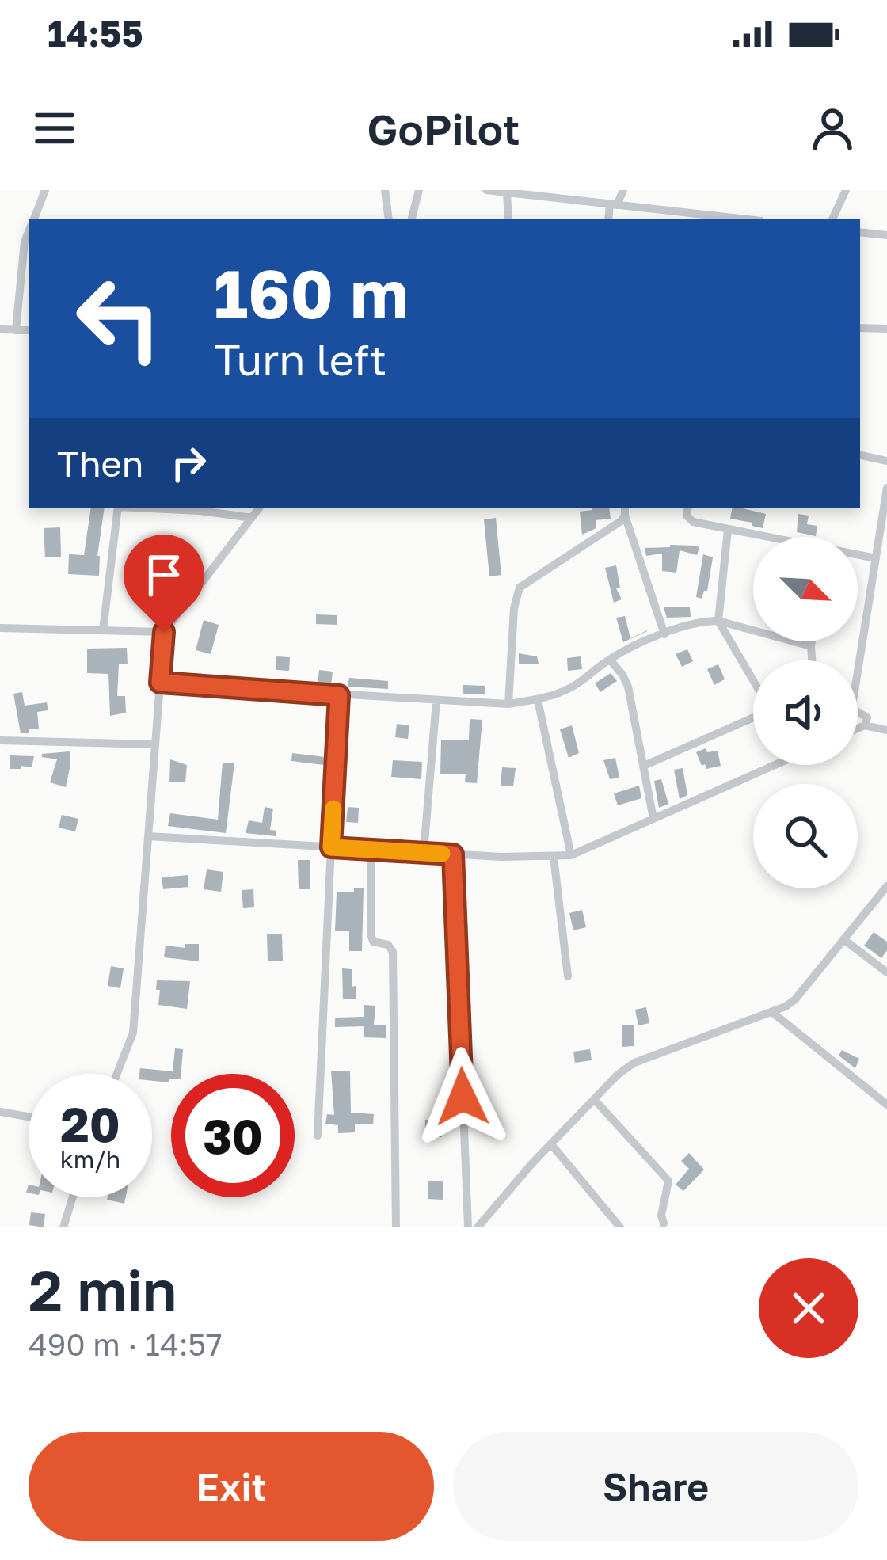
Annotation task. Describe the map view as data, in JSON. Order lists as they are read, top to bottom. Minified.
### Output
{"north":"bottom right","page":{"status":"14:55","header":"GoPilot","turn":["160 m","Turn left"],"then":"Then","speed":"20 km/h","limit":"30","heading":["2 min","490 m · 14:57"],"buttons":["Exit","Share"]}}
